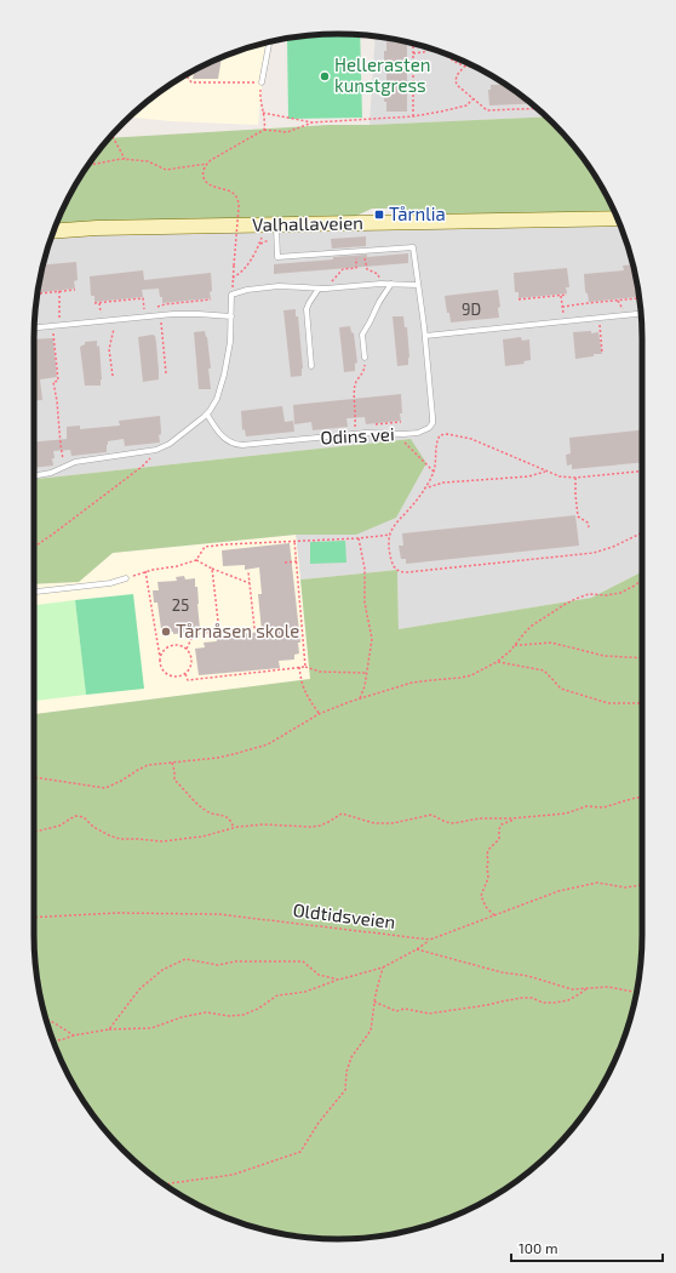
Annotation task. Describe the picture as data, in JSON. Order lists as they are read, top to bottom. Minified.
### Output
{"streets":{"street":["Valhallaveien"],"lane":["Odins vei"],"path":["Oldtidsveien"]},"places":{"other":["Hellerasten kunstgress","Tårnåsen skole"],"transit":["Tårnlia"]},"house_numbers":["9D","25"],"scale_bar":"100 m"}
